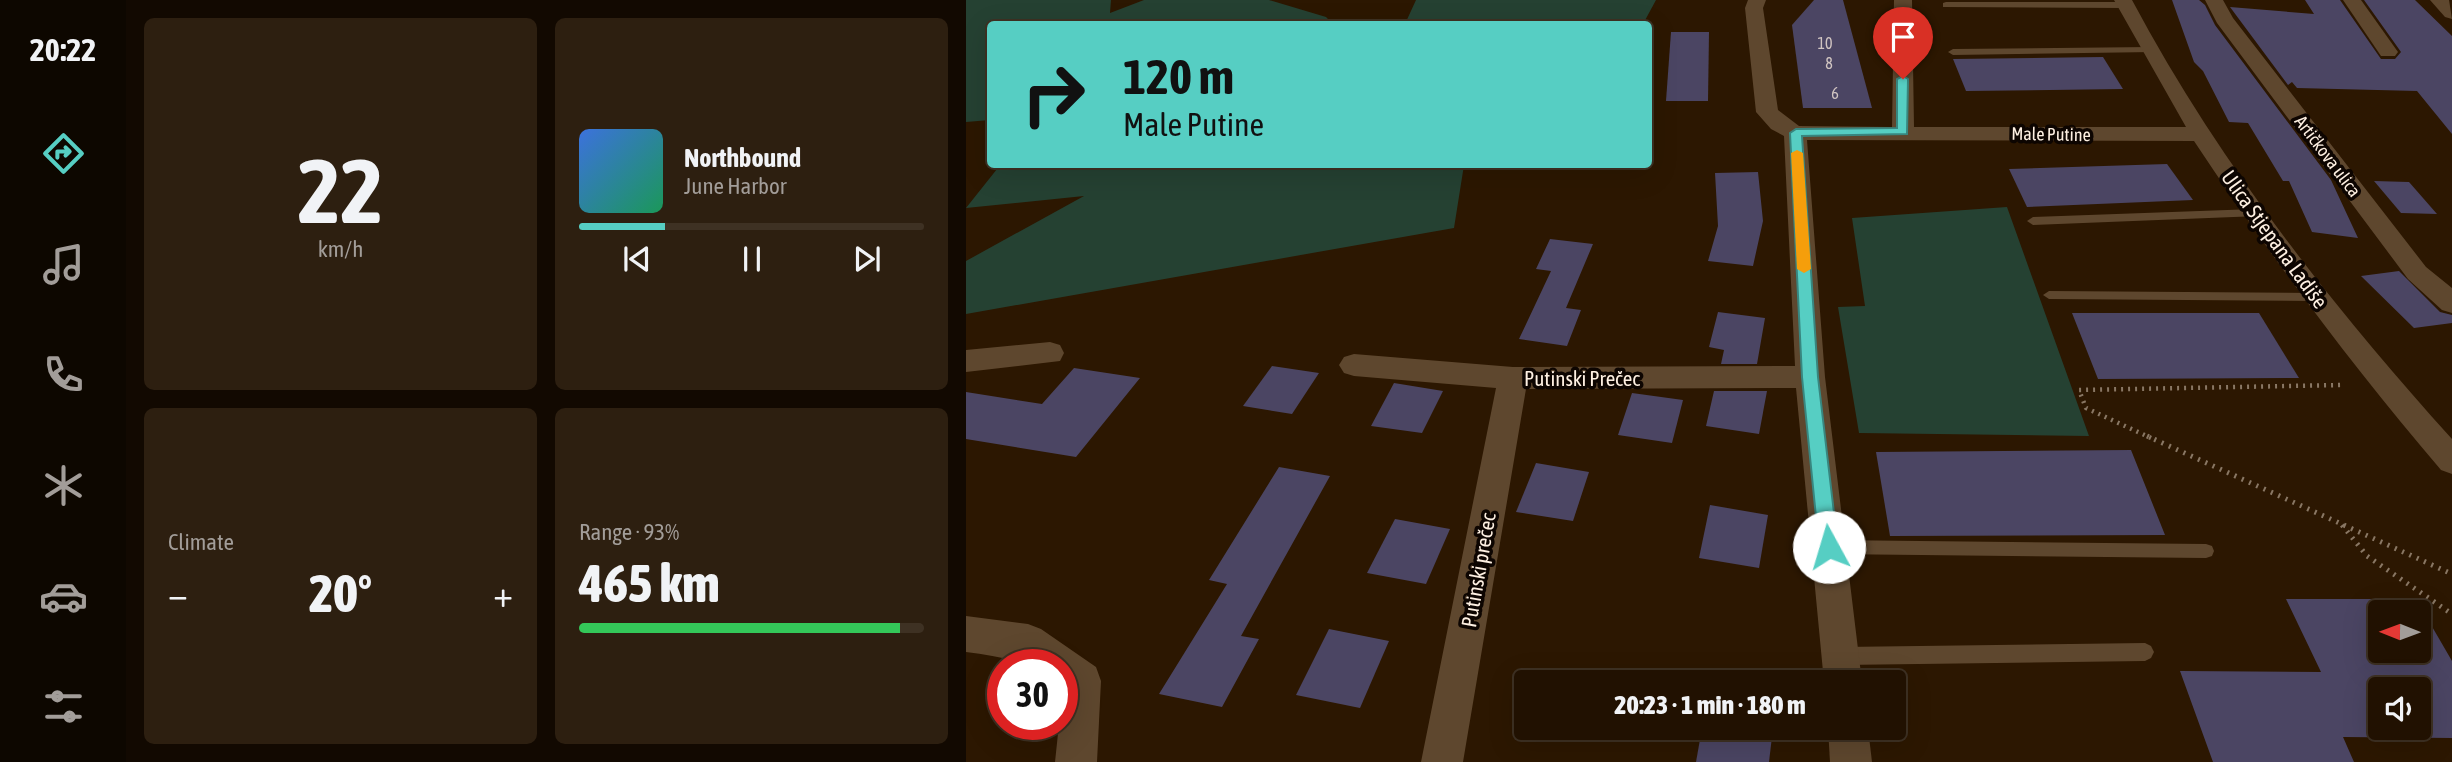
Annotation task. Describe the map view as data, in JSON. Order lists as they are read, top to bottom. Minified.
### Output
{"streets":{"street":["Male Putine","Artičkova ulica","Ulica Stjepana Ladiše","Putinski Prečec","Putinski prečec"]},"crossings":[["Male Putine","Ulica Stjepana Ladiše"],["Putinski Prečec","Putinski prečec"]],"house_numbers":["10","8","6"],"north":"left","page":{"tabs":"20:22","tile":[["22","km/h"],"Climate",["Range · 93%","465 km"]],"turn":["120 m","Male Putine"],"song":["Northbound","June Harbor"],"heat":["−","20°","+"],"limit":"30","trip":"20:23 · 1 min · 180 m"}}
